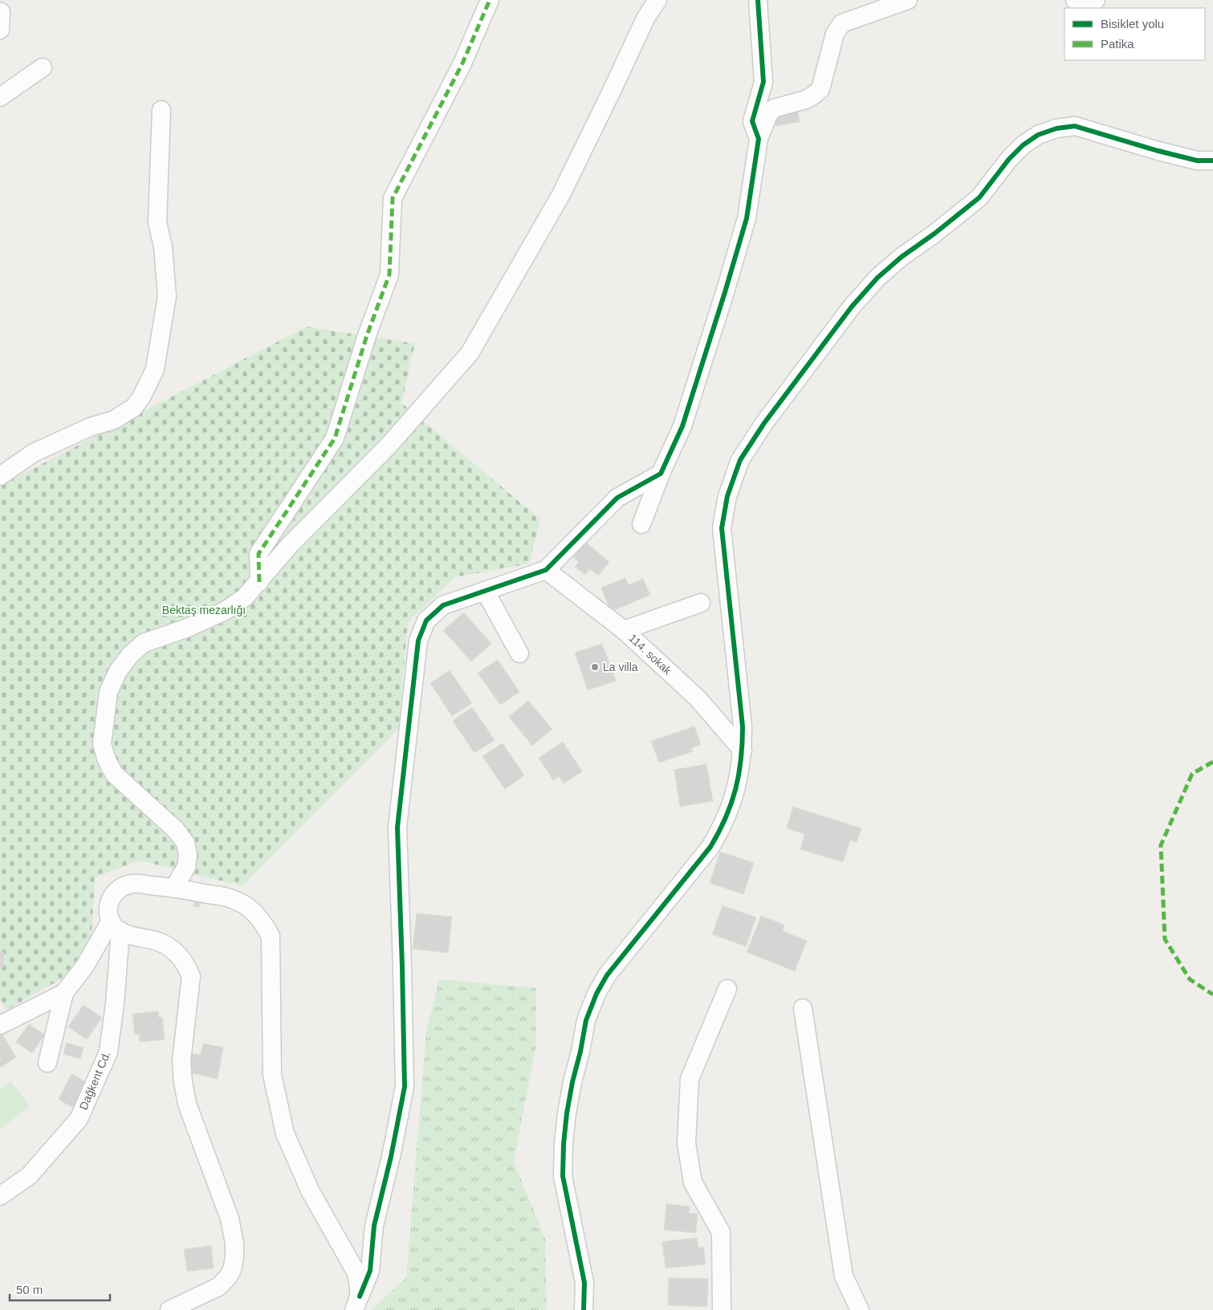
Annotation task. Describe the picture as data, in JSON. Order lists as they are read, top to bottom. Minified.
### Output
{"streets":{"street":["114. sokak","Dağkent Cd."]},"parks":["Bektaş mezarlığı"],"places":["La villa"],"legend":["Bisiklet yolu","Patika"],"scale_bar":"50 m"}
